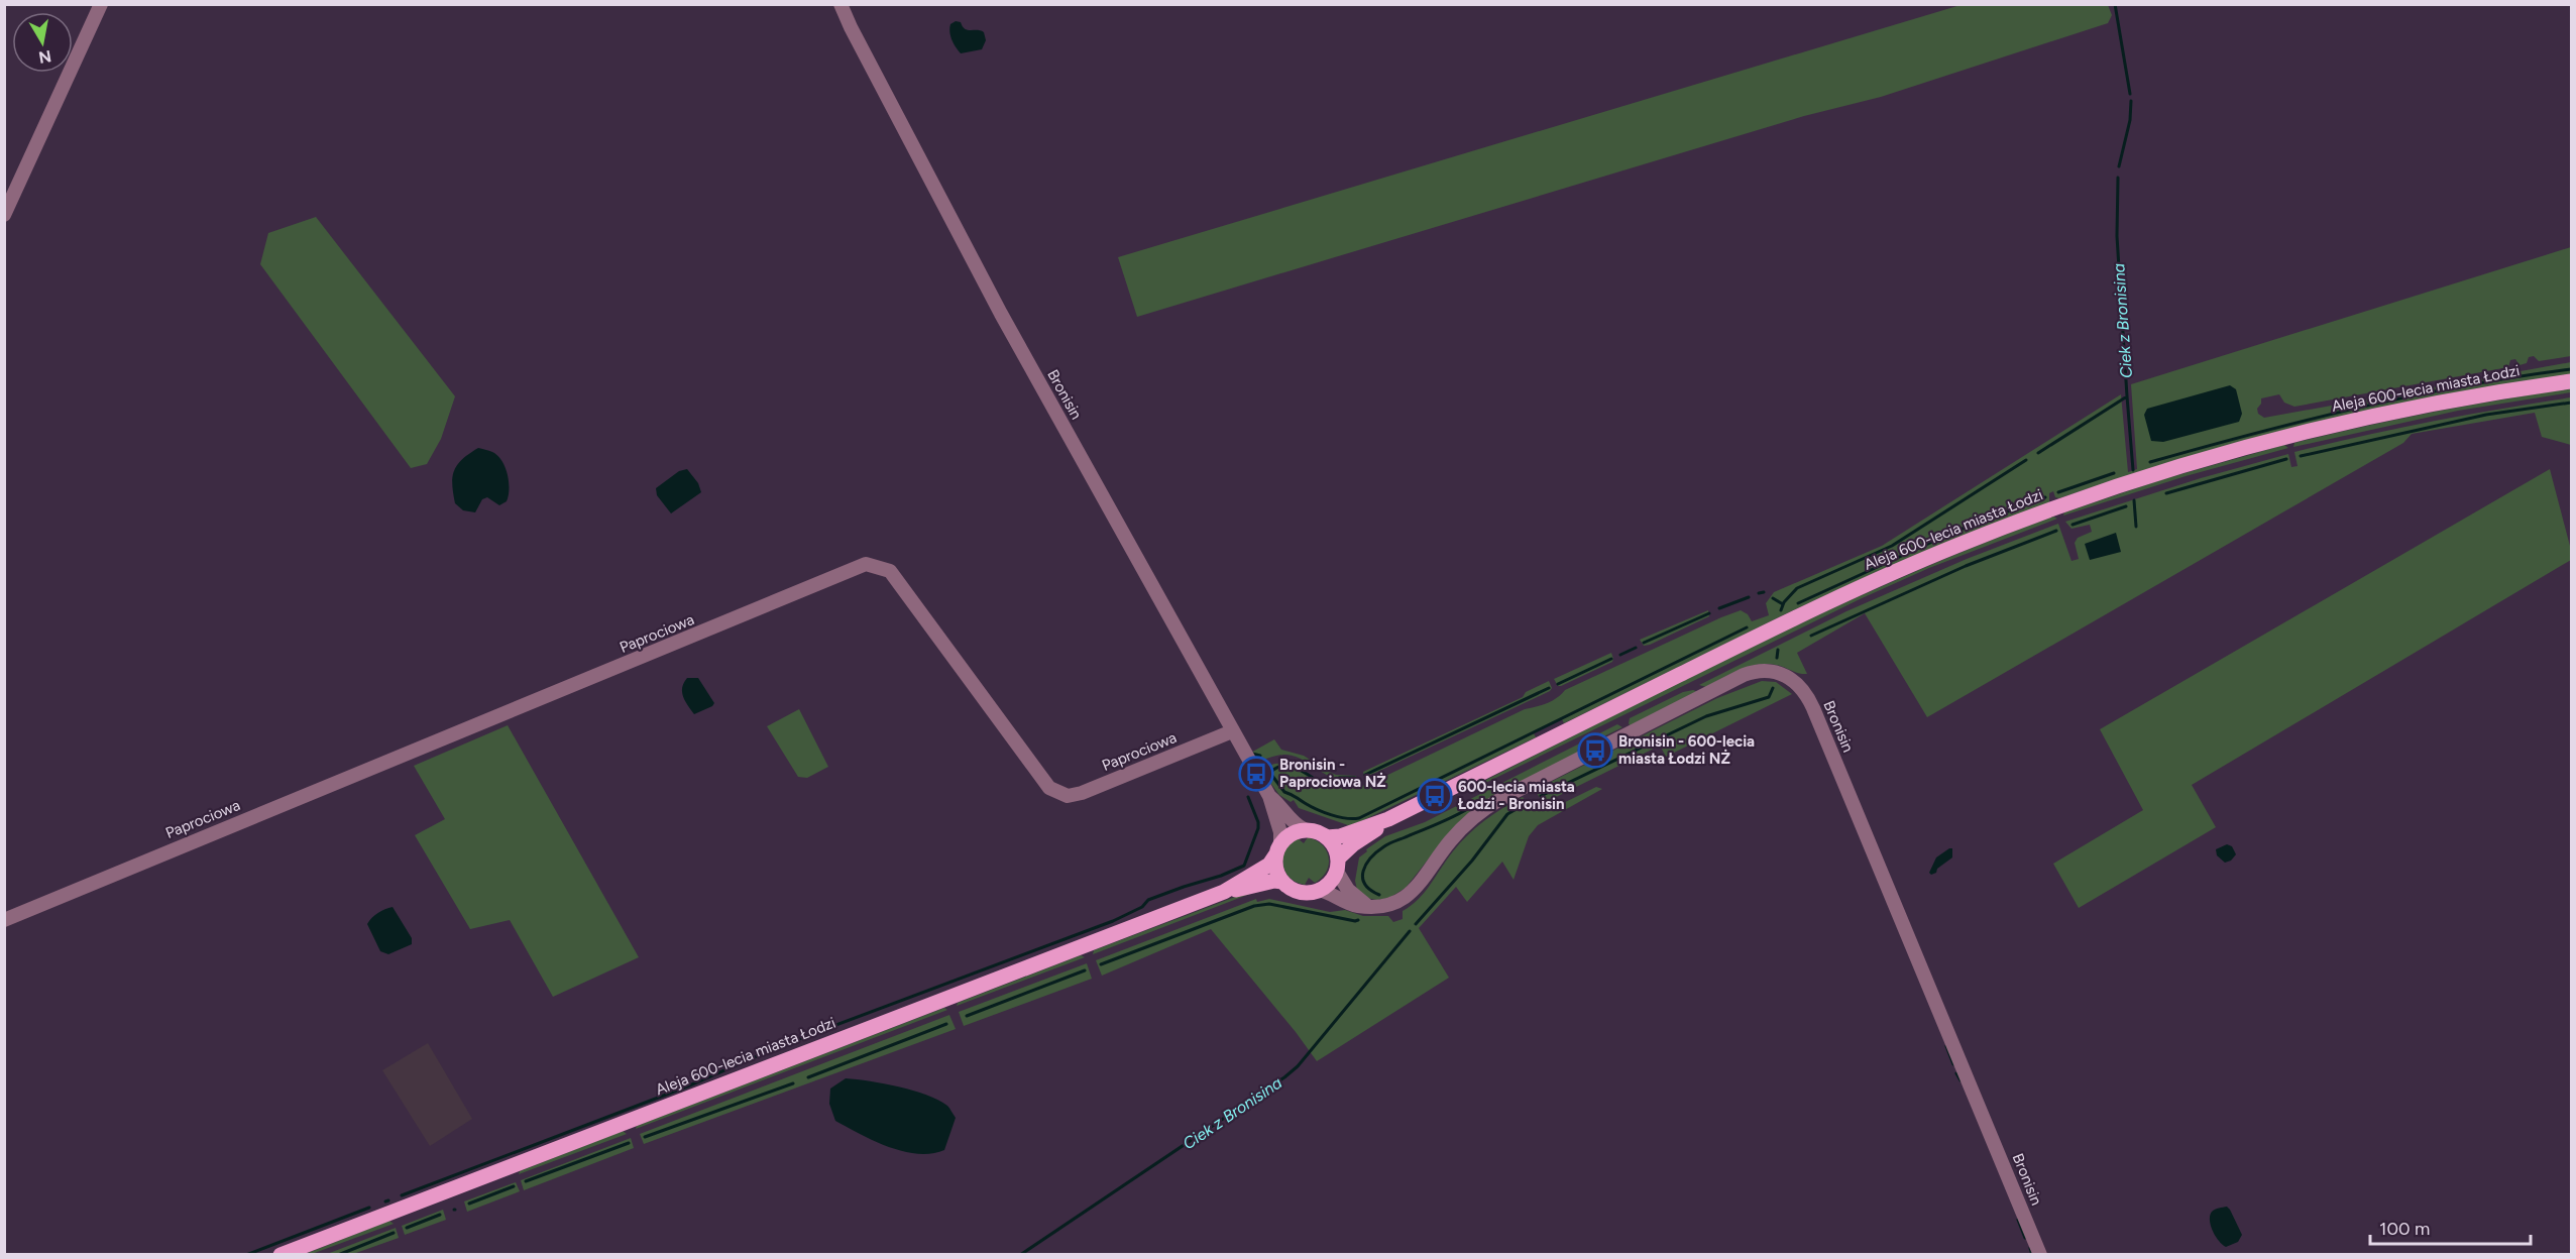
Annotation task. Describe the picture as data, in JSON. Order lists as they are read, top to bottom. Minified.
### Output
{"streets":{"main road":["Aleja 600-lecia miasta Łodzi"],"street":["Bronisin","Paprociowa"]},"crossings":[["Aleja 600-lecia miasta Łodzi","Bronisin"],["Bronisin","Paprociowa"]],"water":["Ciek z Bronisina"],"places":{"bus stop":["Bronisin - 600-lecia miasta Łodzi NŻ","Bronisin - Paprociowa NŻ","600-lecia miasta Łodzi - Bronisin"]},"scale_bar":"100 m","north":"bottom"}
